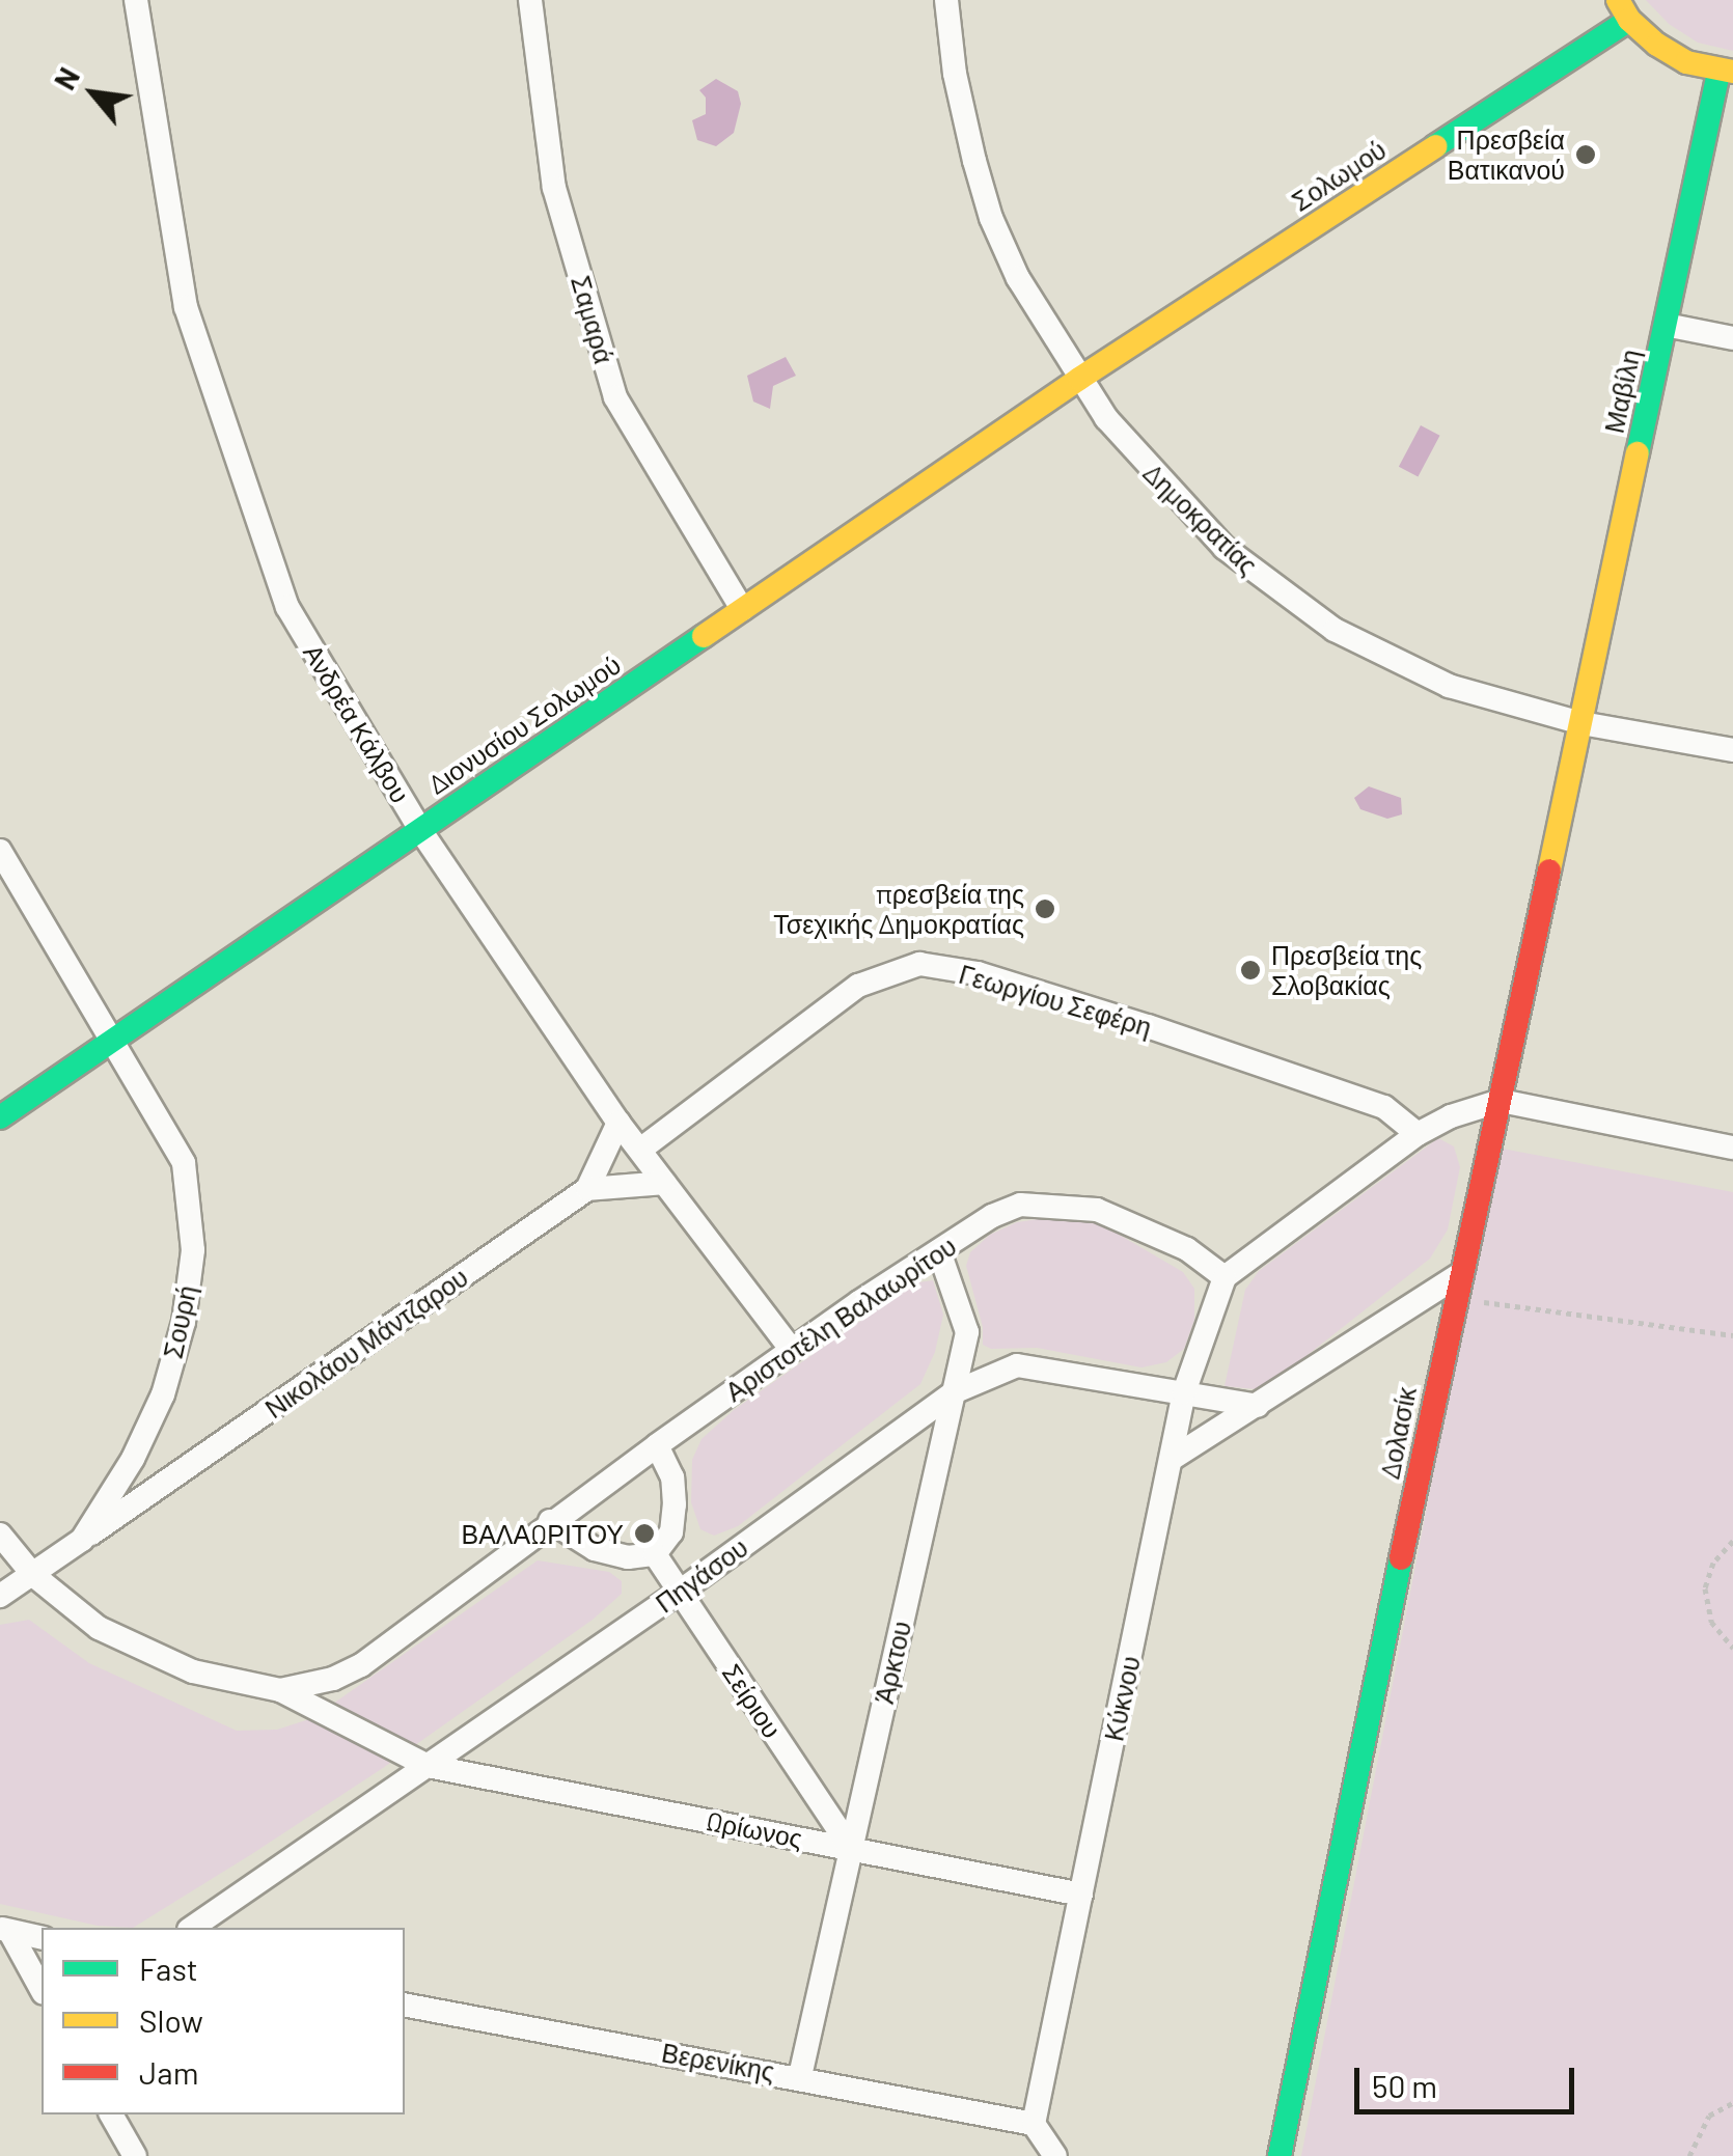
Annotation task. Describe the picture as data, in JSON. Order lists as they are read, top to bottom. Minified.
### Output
{"streets":{"street":["Σολωμού","Σαμαρά","Μαβίλη","Δημοκρατίας","Ανδρέα Κάλβου","Διονυσίου Σολωμού","Γεωργίου Σεφέρη","Αριστοτέλη Βαλαωρίτου","Σουρή","Νικολάου Μάντζαρου","Δολασίκ","Πηγάσου","Άρκτου","Κύκνου","Σείριου","Ωρίωνος","Βερενίκης"]},"crossings":[["Σολωμού","Δημοκρατίας"],["Σολωμού","Διονυσίου Σολωμού"],["Σαμαρά","Διονυσίου Σολωμού"],["Μαβίλη","Δημοκρατίας"],["Μαβίλη","Δολασίκ"],["Δημοκρατίας","Διονυσίου Σολωμού"],["Δημοκρατίας","Δολασίκ"],["Ανδρέα Κάλβου","Διονυσίου Σολωμού"],["Ανδρέα Κάλβου","Γεωργίου Σεφέρη"],["Ανδρέα Κάλβου","Αριστοτέλη Βαλαωρίτου"],["Διονυσίου Σολωμού","Σουρή"],["Αριστοτέλη Βαλαωρίτου","Άρκτου"],["Αριστοτέλη Βαλαωρίτου","Κύκνου"],["Αριστοτέλη Βαλαωρίτου","Ωρίωνος"],["Σουρή","Νικολάου Μάντζαρου"],["Πηγάσου","Άρκτου"],["Πηγάσου","Κύκνου"],["Πηγάσου","Σείριου"],["Πηγάσου","Ωρίωνος"],["Άρκτου","Σείριου"],["Άρκτου","Ωρίωνος"],["Άρκτου","Βερενίκης"],["Κύκνου","Ωρίωνος"],["Κύκνου","Βερενίκης"],["Σείριου","Ωρίωνος"]],"places":["Πρεσβεία Βατικανού","πρεσβεία της Τσεχικής Δημοκρατίας","Πρεσβεία της Σλοβακίας","ΒΑΛΑΩΡΙΤΟΥ"],"legend":["Fast","Slow","Jam"],"scale_bar":"50 m","north":"top left"}
